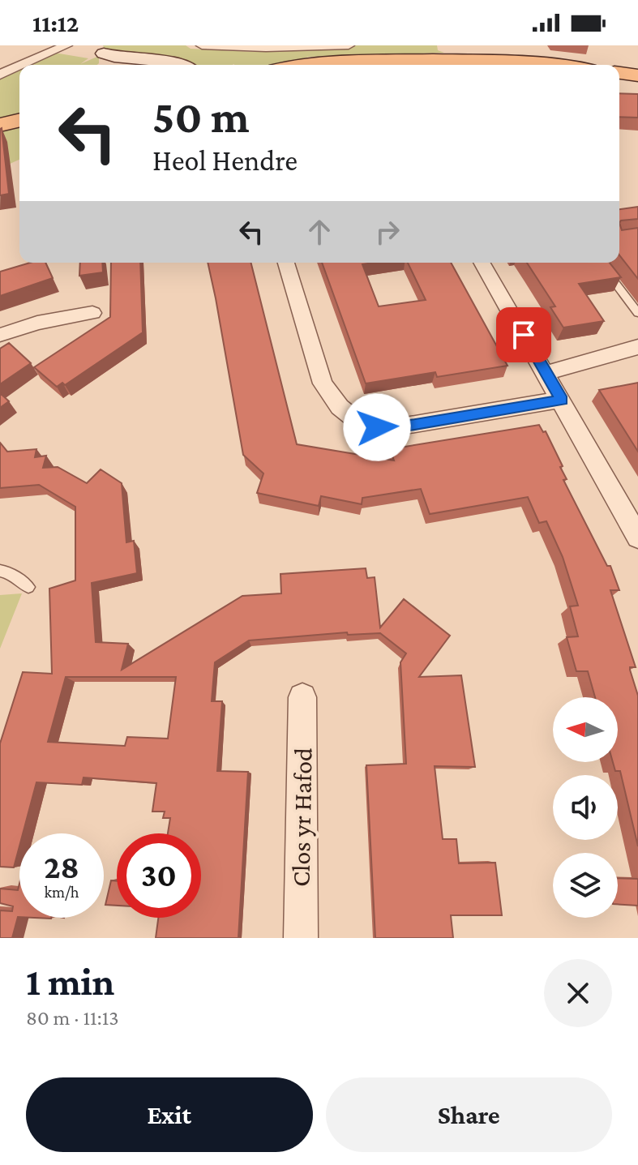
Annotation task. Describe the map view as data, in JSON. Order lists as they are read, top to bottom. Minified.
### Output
{"streets":{"street":["Clos yr Hafod"]},"north":"left","page":{"status":"11:12","turn":["50 m","Heol Hendre"],"speed":"28 km/h","limit":"30","heading":["1 min","80 m · 11:13"],"buttons":["Exit","Share"]}}
